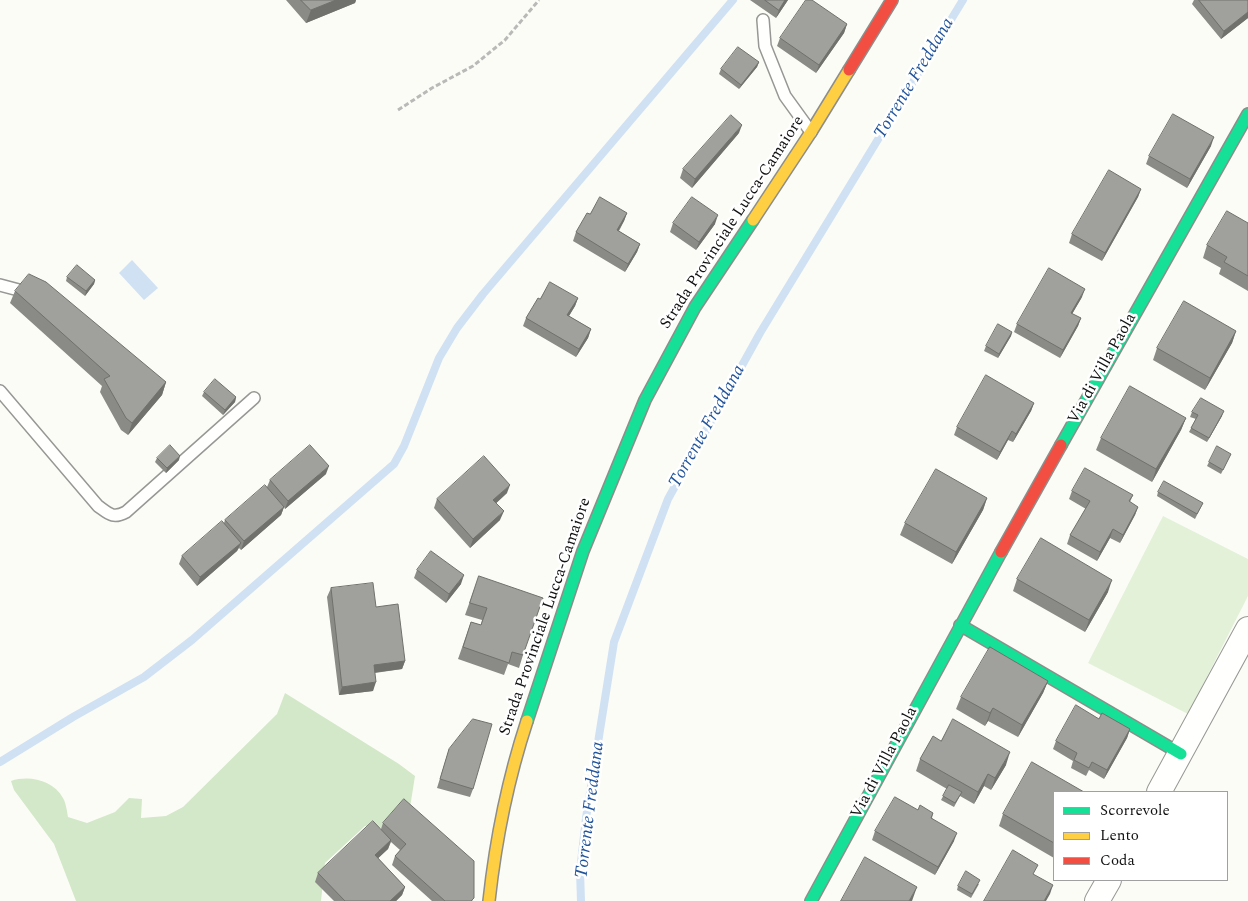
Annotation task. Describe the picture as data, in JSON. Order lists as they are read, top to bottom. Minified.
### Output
{"streets":{"street":["Strada Provinciale Lucca-Camaiore","Via di Villa Paola"]},"water":["Torrente Freddana"],"legend":["Scorrevole","Lento","Coda"]}
